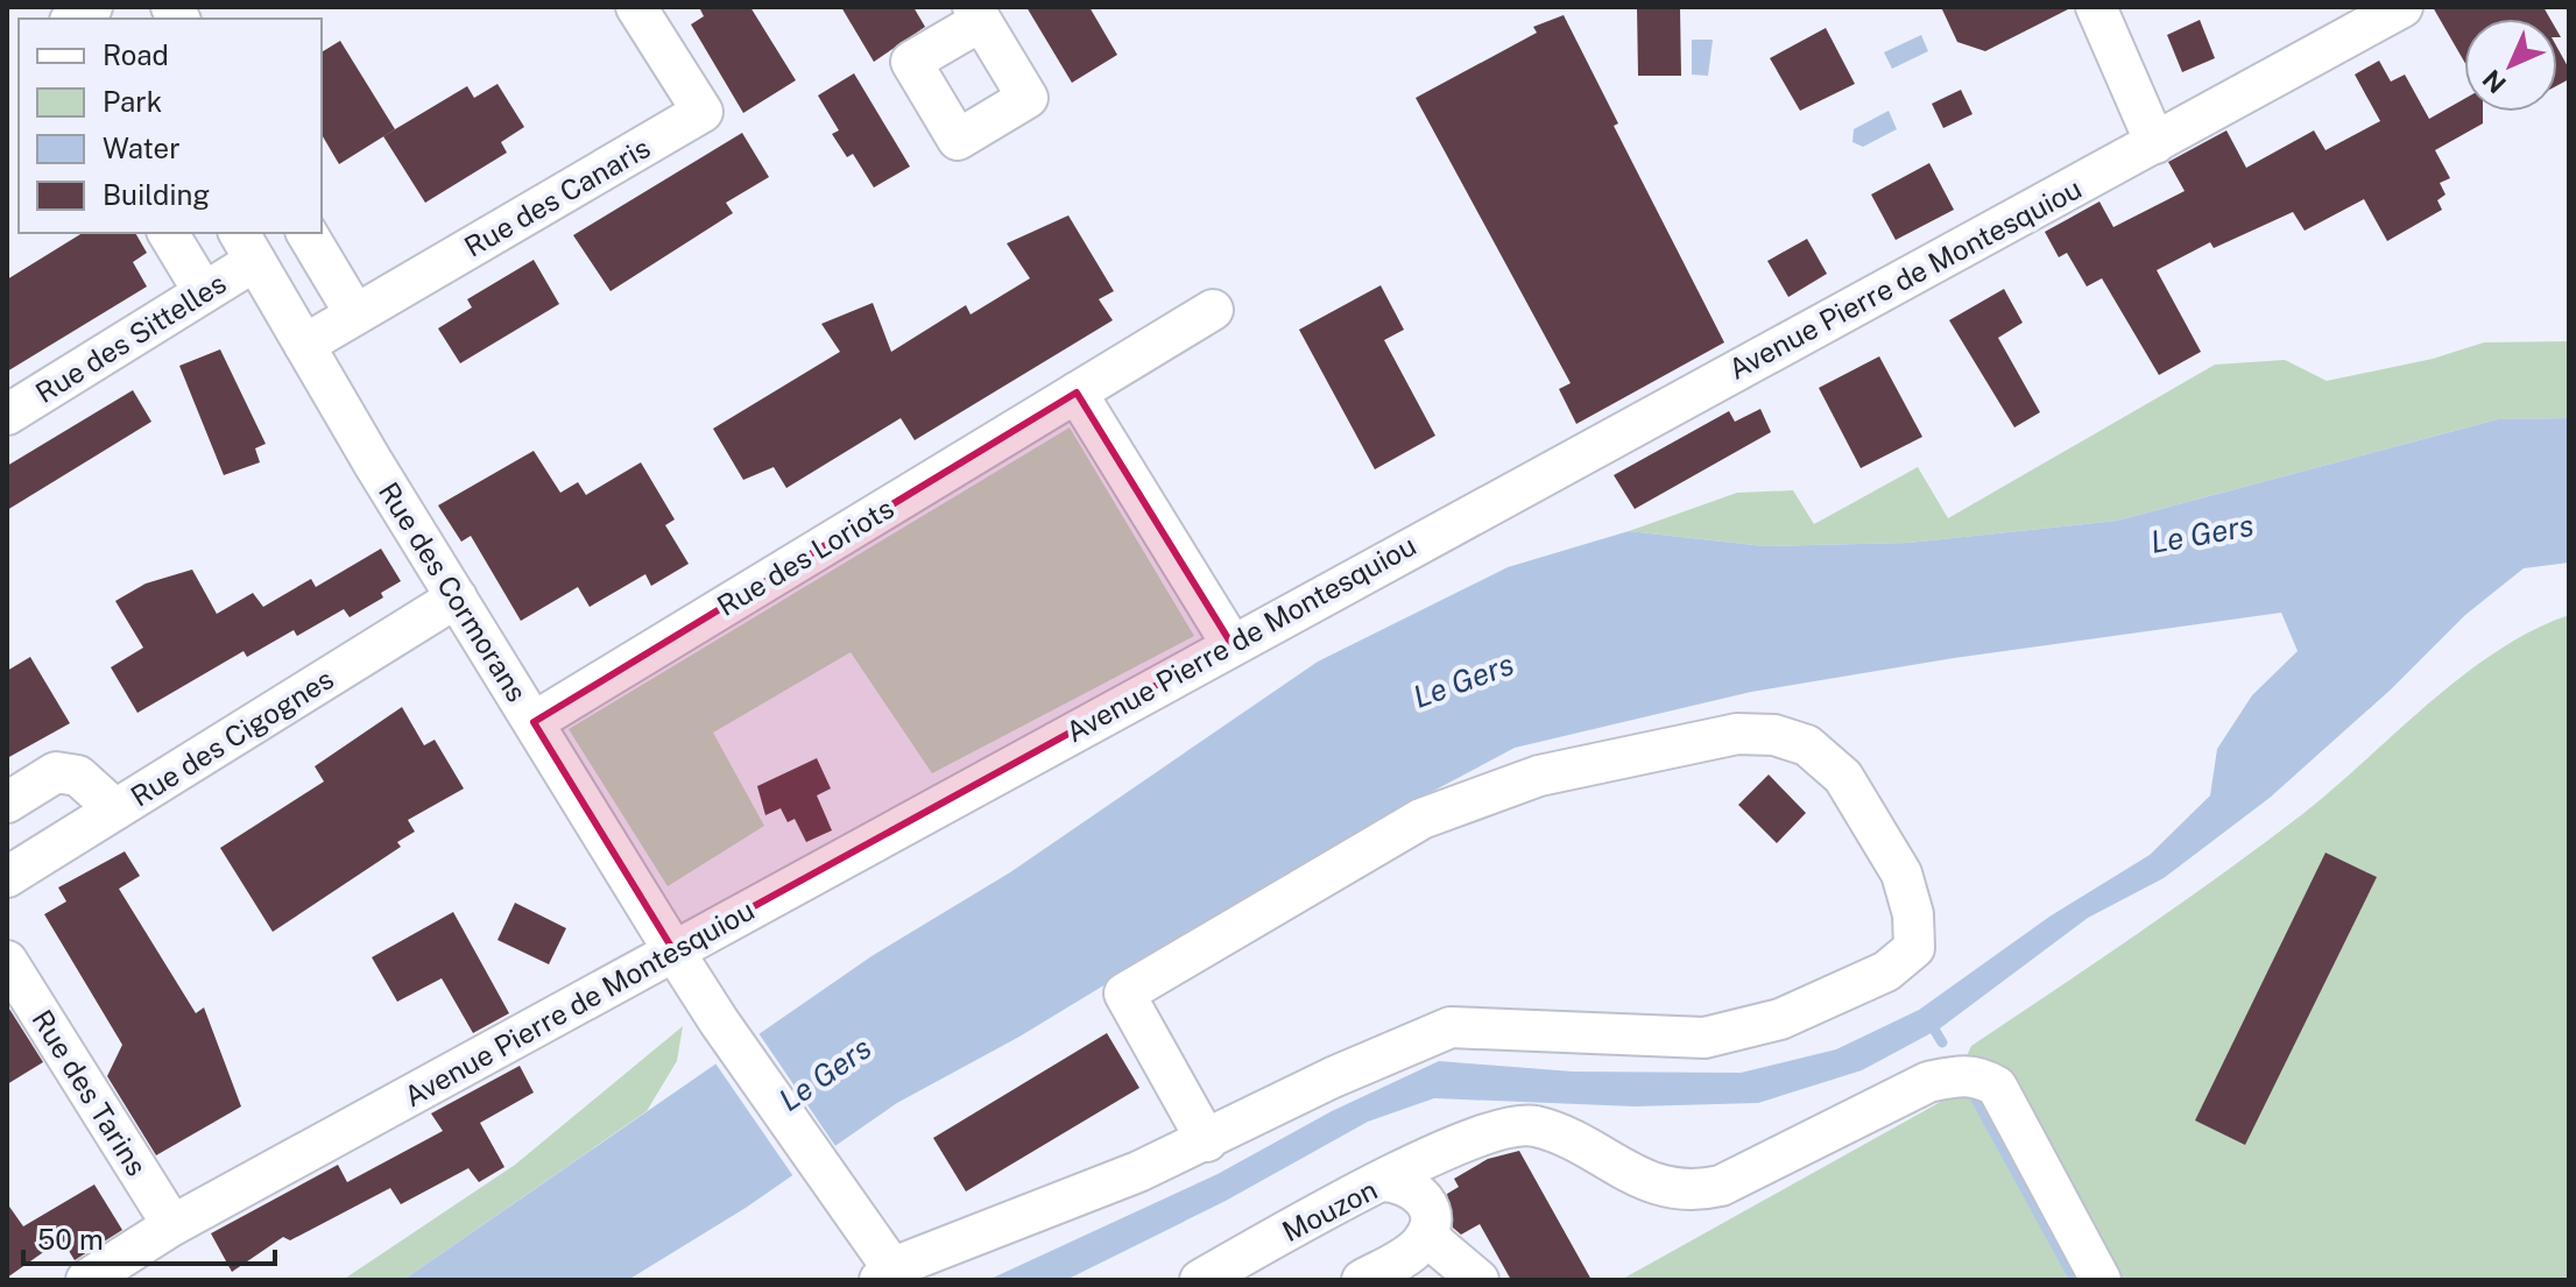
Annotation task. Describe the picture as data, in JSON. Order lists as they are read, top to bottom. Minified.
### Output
{"streets":{"street":["Rue des Canaris","Avenue Pierre de Montesquiou","Rue des Sittelles","Rue des Loriots","Rue des Cormorans","Rue des Cigognes","Rue des Tarins","Mouzon"]},"crossings":[["Rue des Canaris","Rue des Cormorans"],["Avenue Pierre de Montesquiou","Rue des Cormorans"],["Avenue Pierre de Montesquiou","Rue des Tarins"],["Rue des Sittelles","Rue des Cormorans"],["Rue des Loriots","Rue des Cormorans"],["Rue des Cormorans","Rue des Cigognes"]],"water":["Le Gers"],"legend":["Road","Park","Water","Building"],"scale_bar":"50 m","north":"bottom left"}
